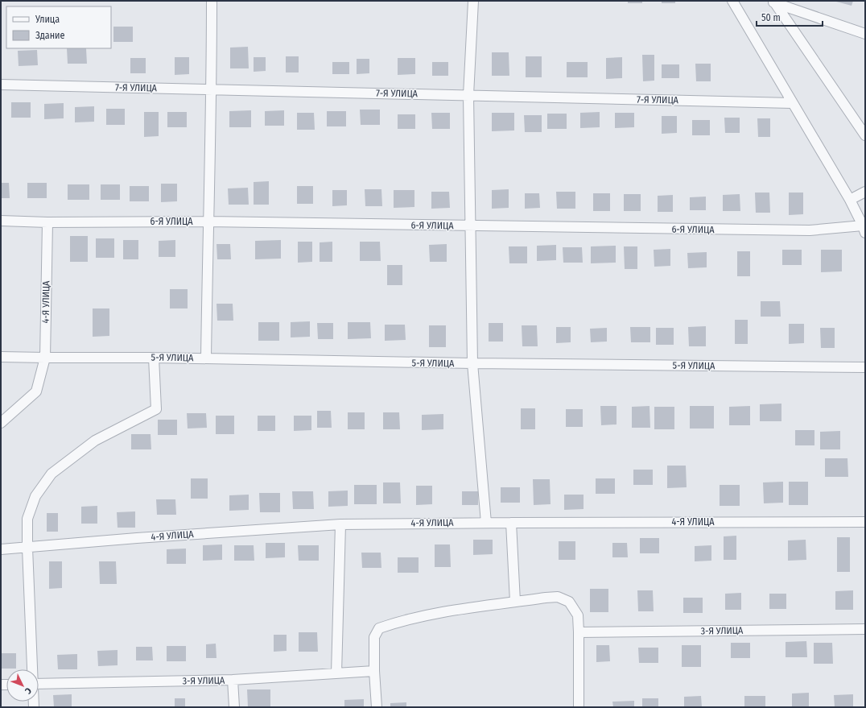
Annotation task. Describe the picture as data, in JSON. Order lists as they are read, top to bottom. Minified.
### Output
{"streets":{"street":["7-Я УЛИЦА","6-Я УЛИЦА","4-Я УЛИЦА","5-Я УЛИЦА","3-Я УЛИЦА"]},"crossings":[["6-Я УЛИЦА","4-Я УЛИЦА"],["4-Я УЛИЦА","5-Я УЛИЦА"]],"legend":["Улица","Здание"],"scale_bar":"50 m","north":"bottom right"}
